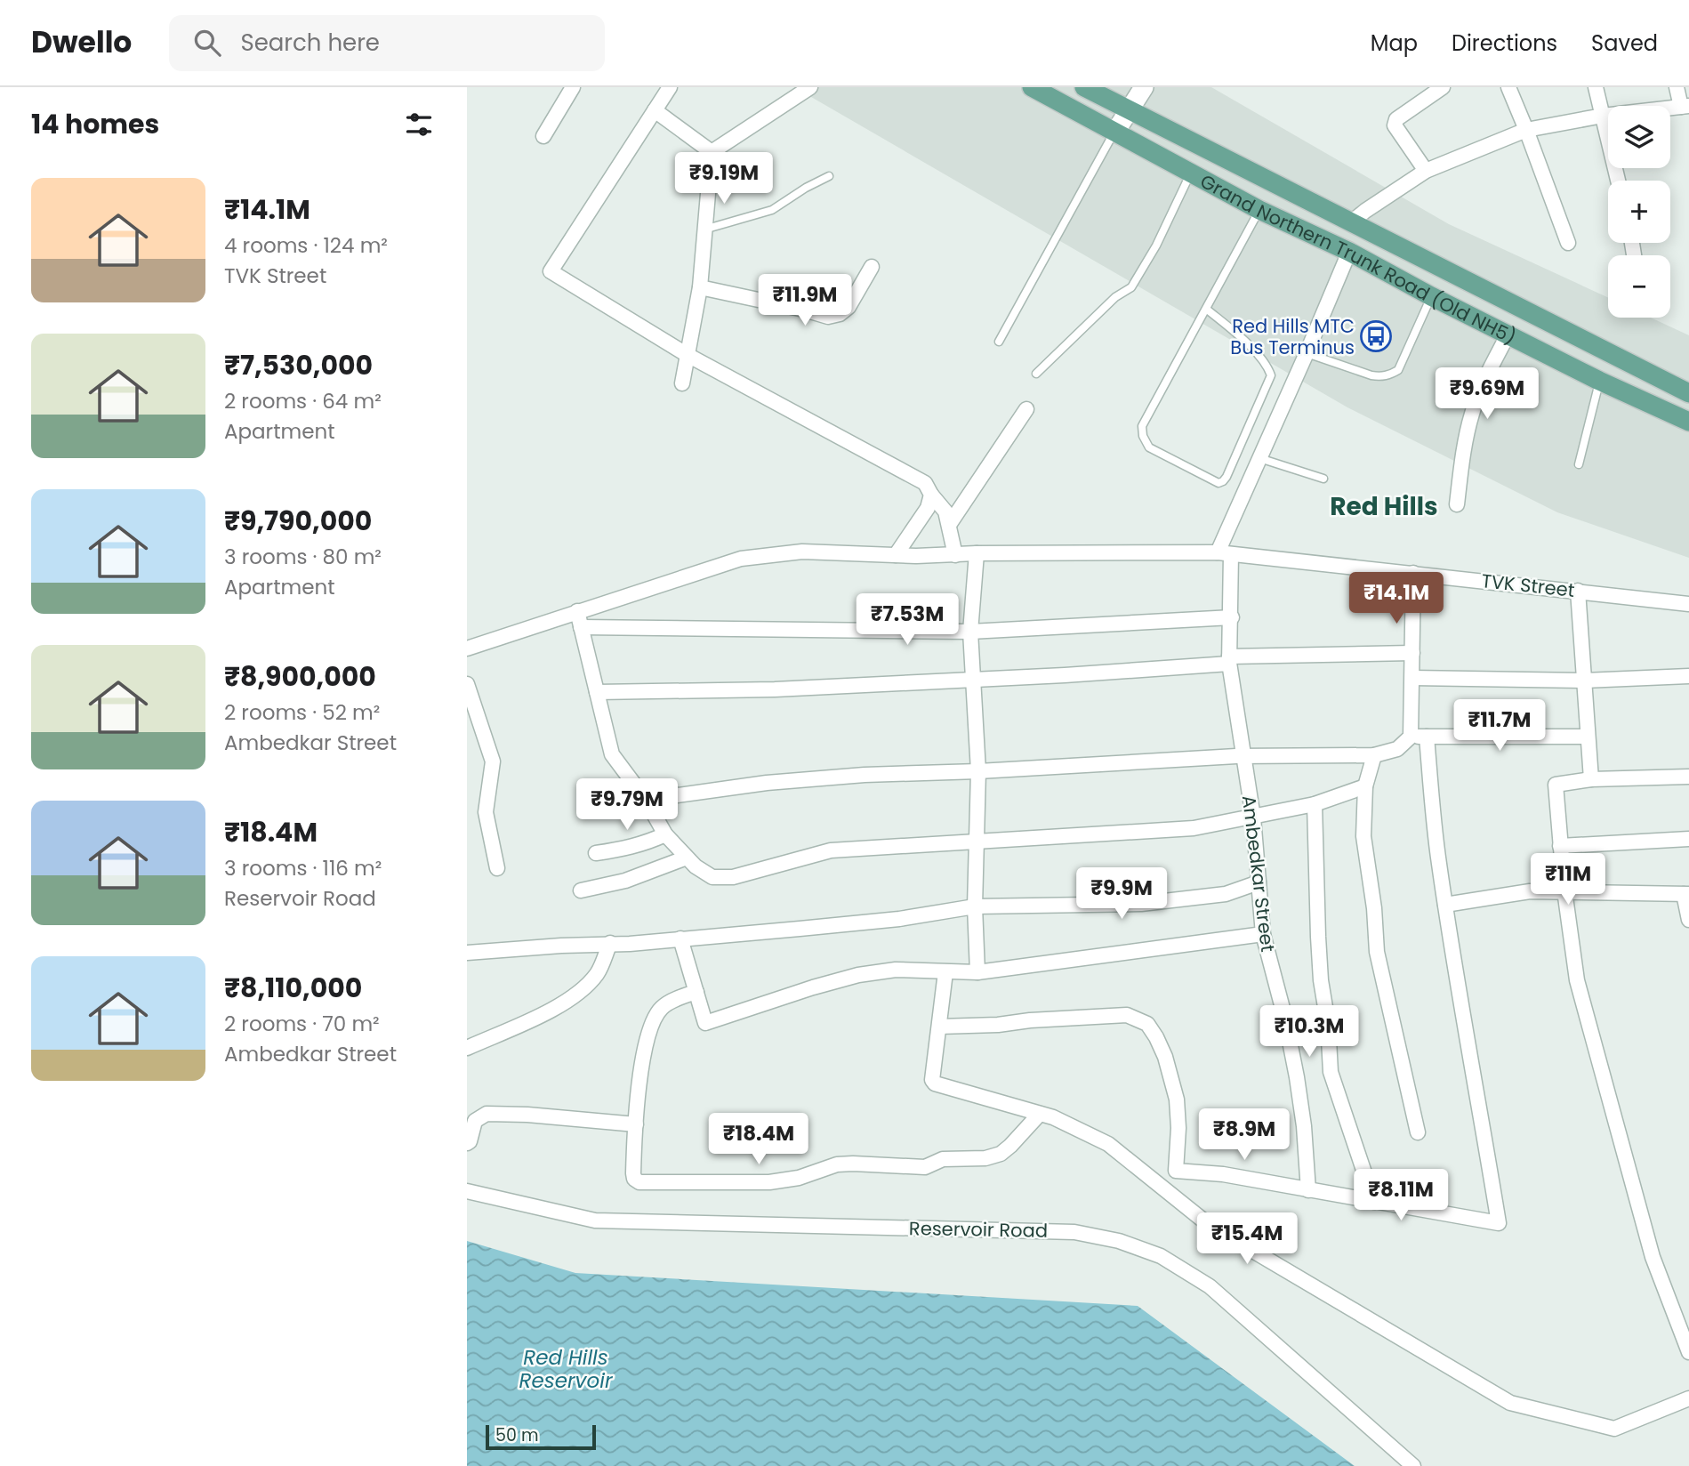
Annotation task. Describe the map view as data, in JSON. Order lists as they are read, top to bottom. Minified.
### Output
{"streets":{"main road":["Grand Northern Trunk Road (Old NH5)"],"street":["TVK Street","Ambedkar Street","Reservoir Road"]},"crossings":[["TVK Street","Ambedkar Street"]],"districts":["Red Hills"],"water":["Red Hills Reservoir"],"places":{"bus stop":["Red Hills MTC Bus Terminus"]},"scale_bar":"50 m","page":{"header":"Dwello","search":"Search here","nav":["Map","Directions","Saved"],"heading":"14 homes","map_buttons":["+","−"],"price":["₹9.19M","₹11.9M","₹9.69M","₹14.1M","₹7.53M","₹11.7M","₹9.79M","₹11M","₹9.9M","₹10.3M","₹8.9M","₹18.4M","₹8.11M","₹15.4M"],"list":[{"name":"₹14.1M","note":"4 rooms · 124 m² · TVK Street"},{"name":"₹7,530,000","note":"2 rooms · 64 m² · Apartment"},{"name":"₹9,790,000","note":"3 rooms · 80 m² · Apartment"},{"name":"₹8,900,000","note":"2 rooms · 52 m² · Ambedkar Street"},{"name":"₹18.4M","note":"3 rooms · 116 m² · Reservoir Road"},{"name":"₹8,110,000","note":"2 rooms · 70 m² · Ambedkar Street"}],"scale":"50 m"}}
